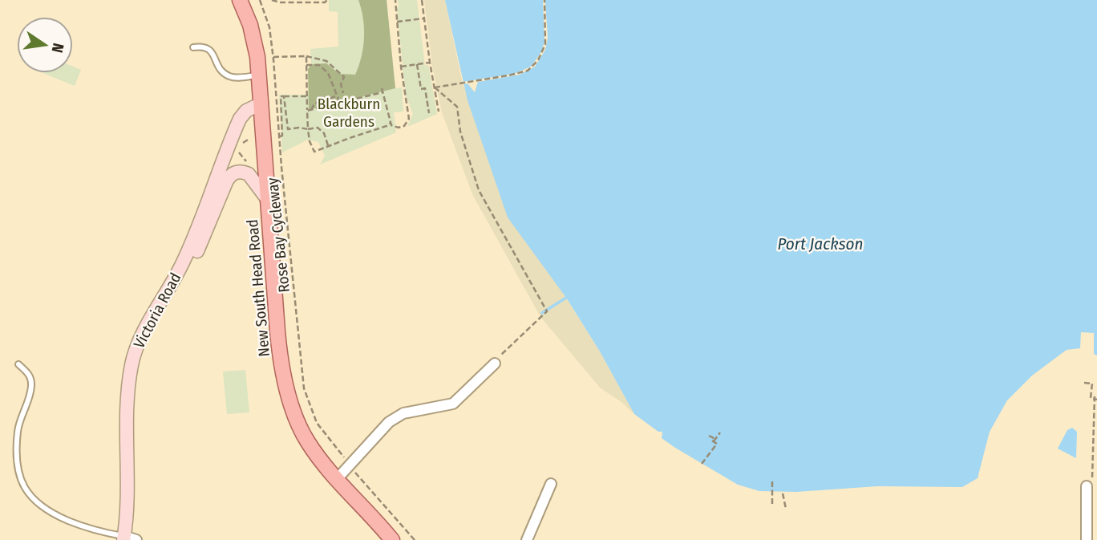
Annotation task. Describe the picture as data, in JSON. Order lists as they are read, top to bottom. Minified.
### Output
{"streets":{"main road":["New South Head Road"],"street":["Victoria Road"],"path":["Rose Bay Cycleway"]},"crossings":[["New South Head Road","Victoria Road"]],"water":["Port Jackson"],"parks":["Blackburn Gardens"],"north":"right"}
